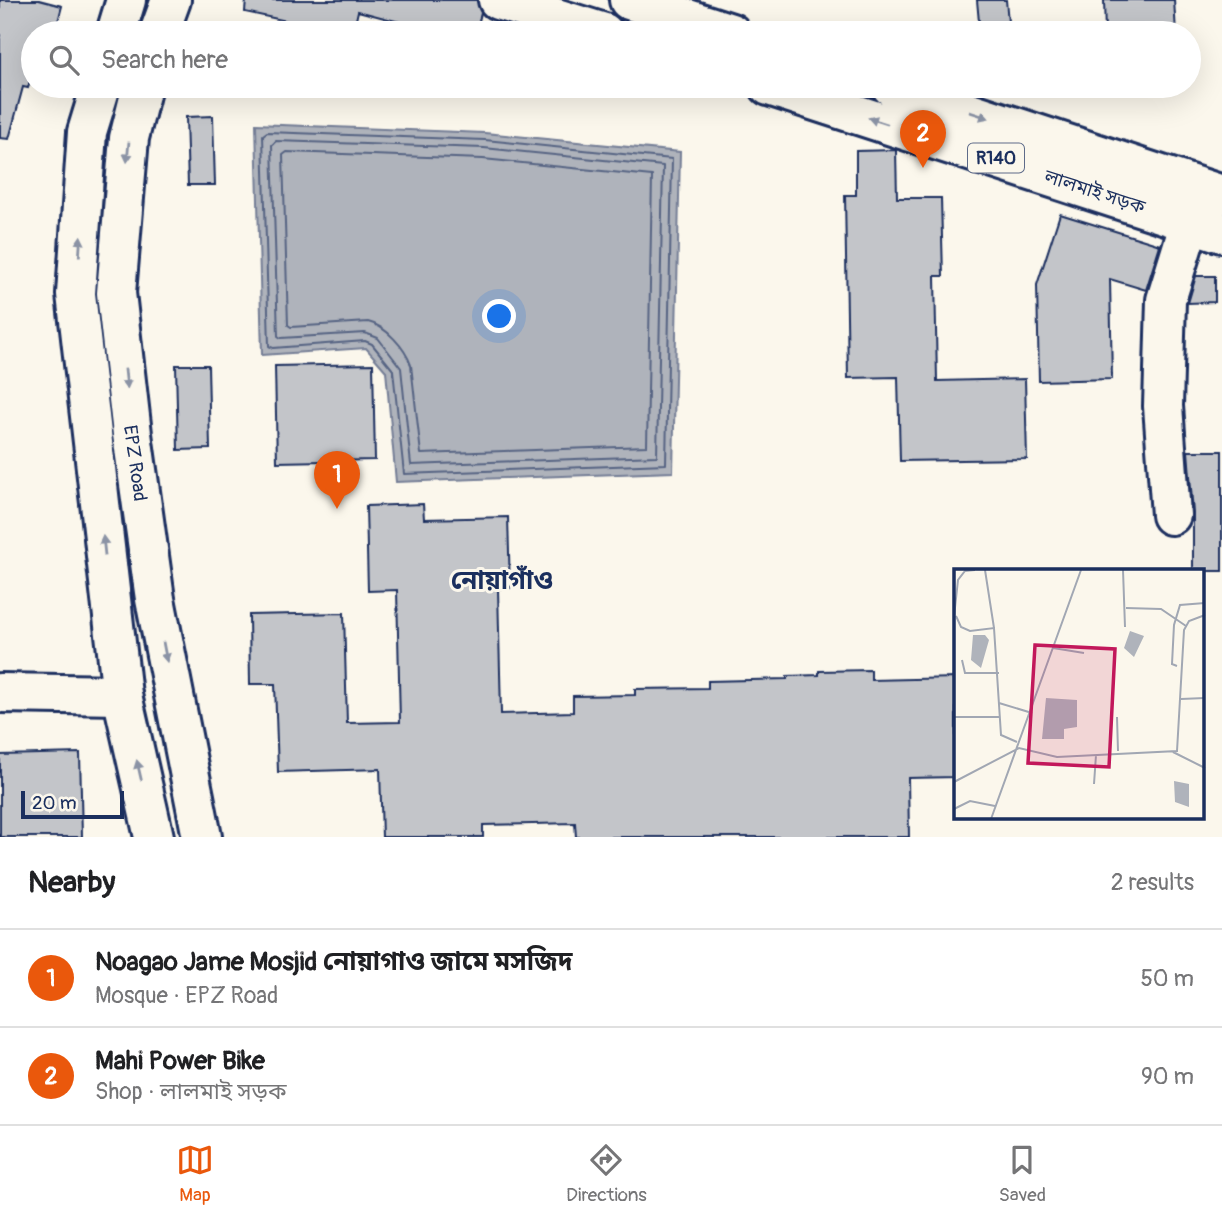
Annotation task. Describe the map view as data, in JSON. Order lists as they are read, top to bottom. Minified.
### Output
{"streets":{"main road":["R140","লালমাই সড়ক","EPZ Road"]},"districts":["নোয়াগাঁও"],"scale_bar":"20 m","page":{"search":"Search here","pins":["2","1"],"scale":"20 m","heading":["Nearby","2 results"],"list":[{"mark":"1","name":"Noagao Jame Mosjid নোয়াগাও জামে মসজিদ","note":"Mosque · EPZ Road","value":"50 m"},{"mark":"2","name":"Mahi Power Bike","note":"Shop · লালমাই সড়ক","value":"90 m"}],"nav":["Map","Directions","Saved"]}}
